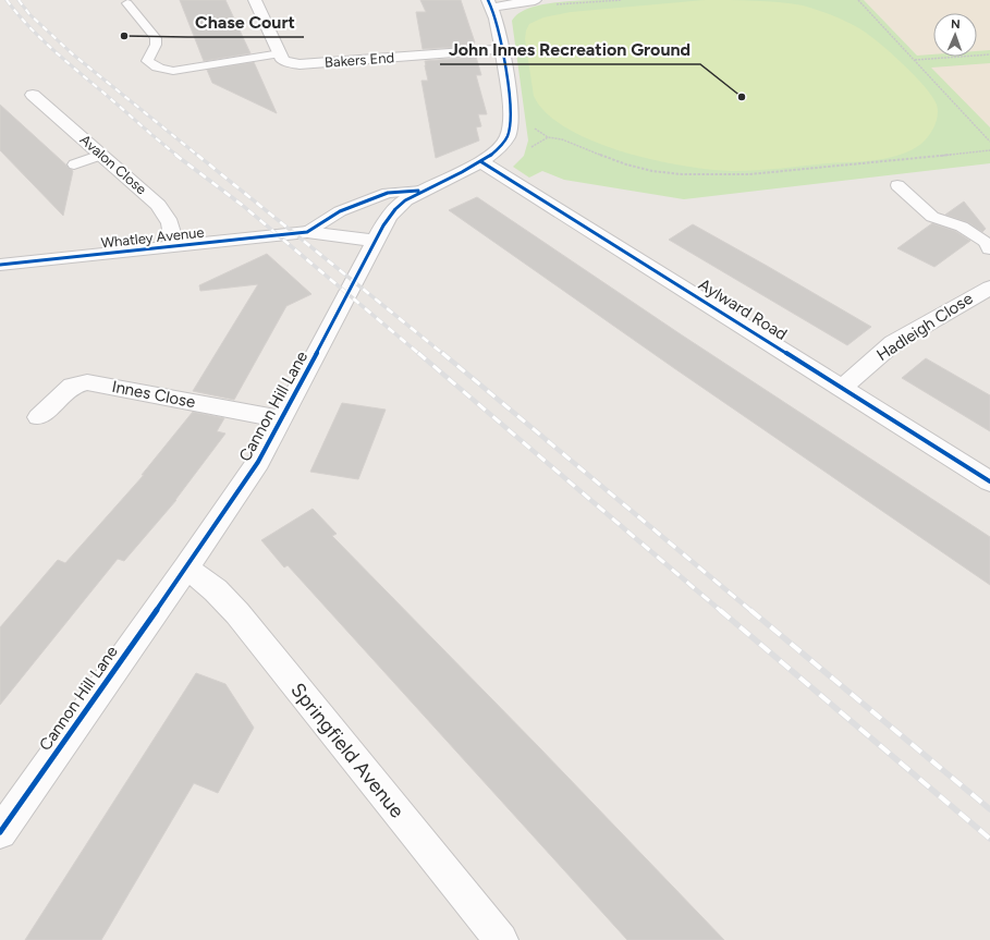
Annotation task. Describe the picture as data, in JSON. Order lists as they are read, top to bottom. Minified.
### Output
{"streets":{"street":["Bakers End","Avalon Close","Whatley Avenue","Aylward Road","Hadleigh Close","Innes Close","Cannon Hill Lane","Springfield Avenue"]},"crossings":[["Bakers End","Cannon Hill Lane"],["Avalon Close","Whatley Avenue"],["Whatley Avenue","Cannon Hill Lane"],["Aylward Road","Hadleigh Close"],["Aylward Road","Cannon Hill Lane"],["Innes Close","Cannon Hill Lane"],["Cannon Hill Lane","Springfield Avenue"]],"places":["Chase Court","John Innes Recreation Ground"],"north":"top"}
